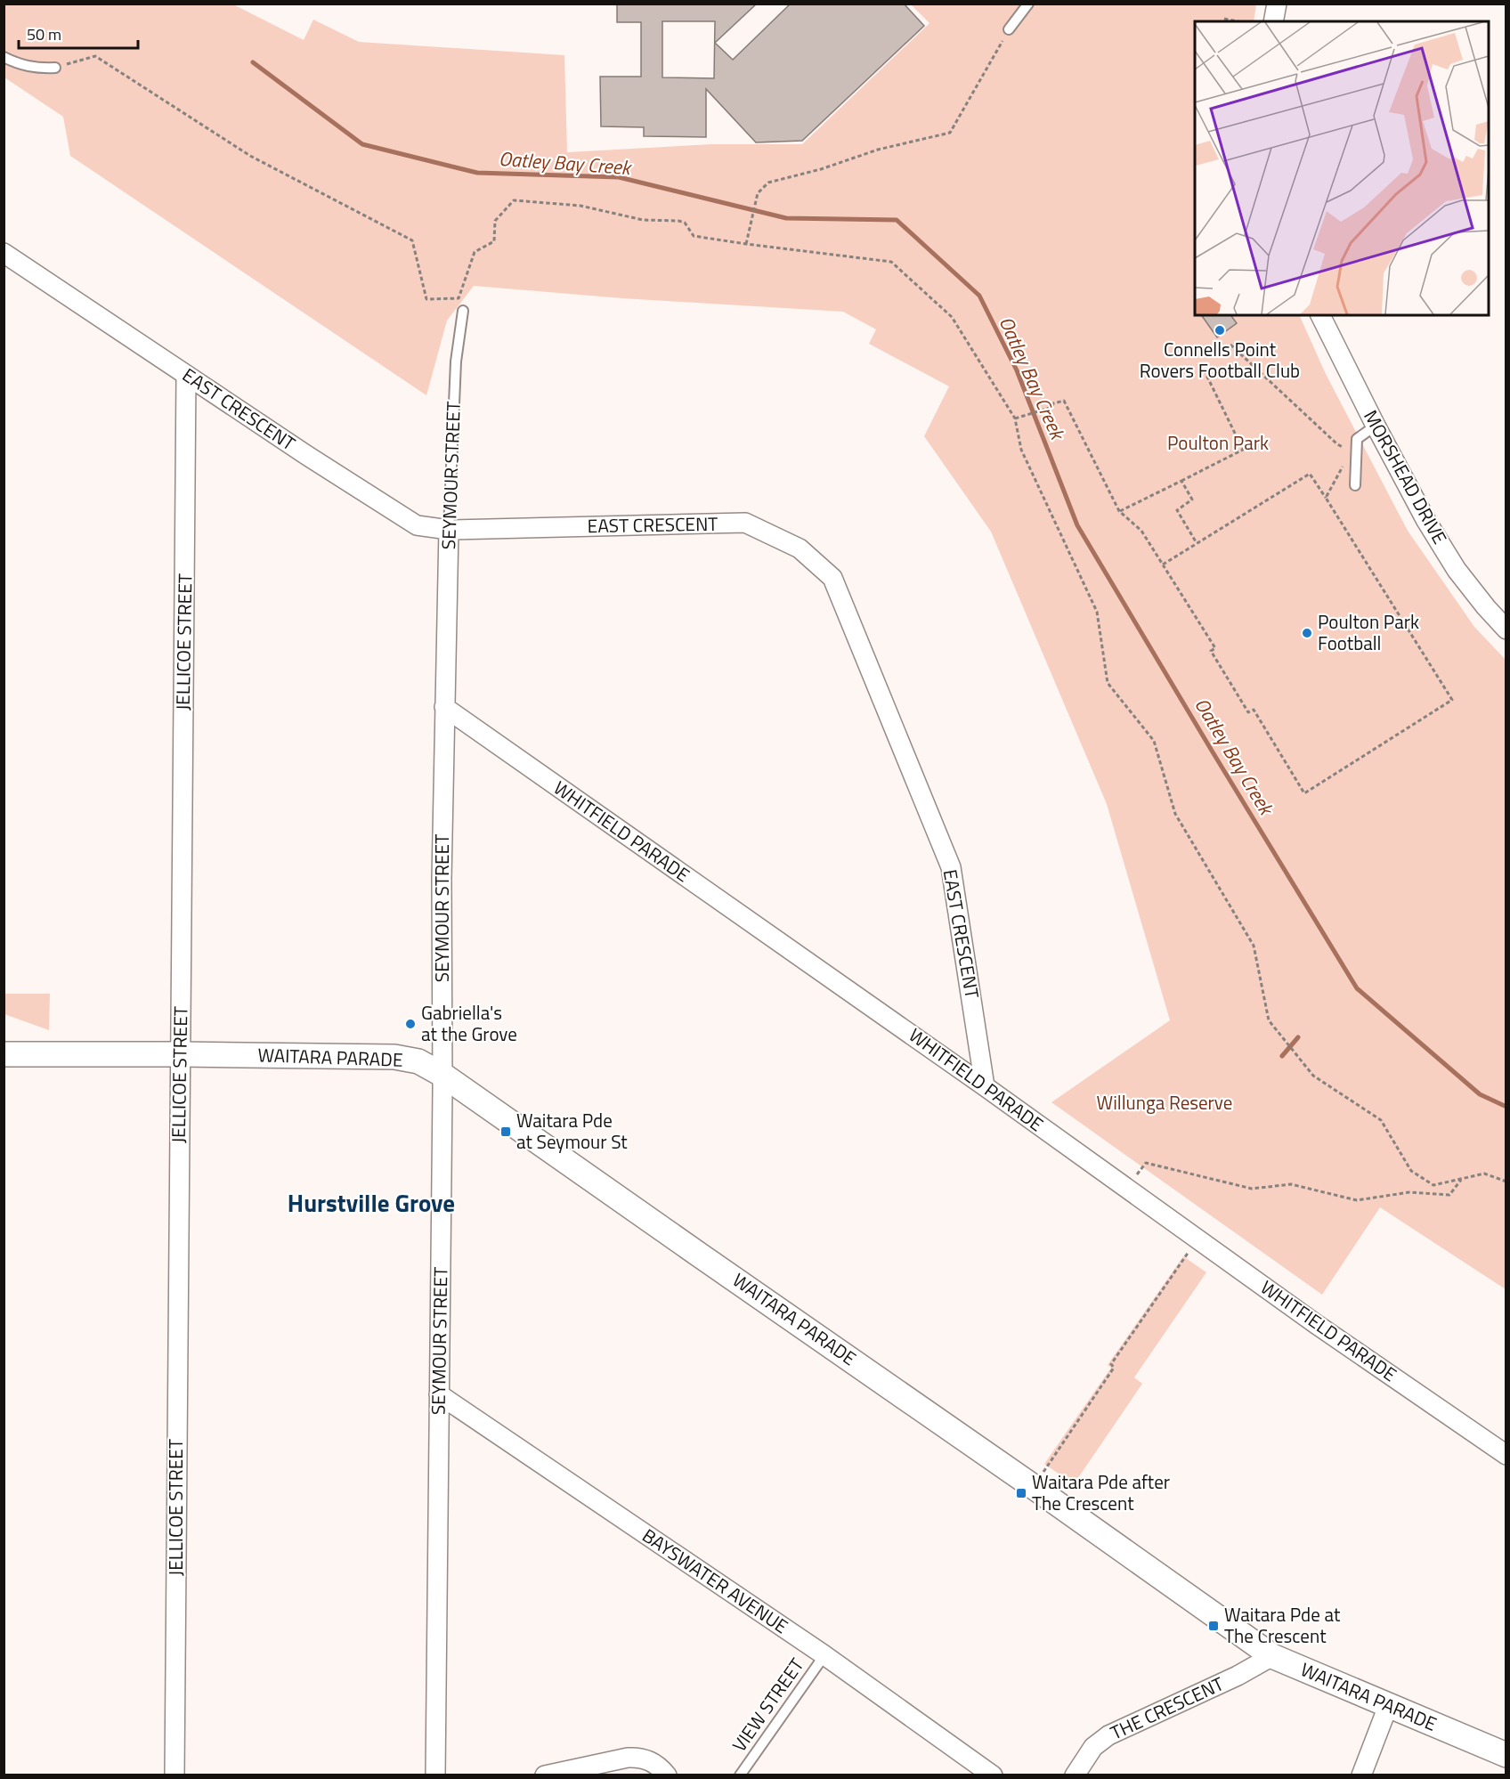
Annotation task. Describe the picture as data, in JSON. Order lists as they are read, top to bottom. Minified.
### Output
{"streets":{"street":["EAST CRESCENT","SEYMOUR STREET","MORSHEAD DRIVE","JELLICOE STREET","WHITFIELD PARADE","WAITARA PARADE","BAYSWATER AVENUE","THE CRESCENT"],"lane":["VIEW STREET"]},"crossings":[["EAST CRESCENT","SEYMOUR STREET"],["EAST CRESCENT","JELLICOE STREET"],["EAST CRESCENT","WHITFIELD PARADE"],["SEYMOUR STREET","WHITFIELD PARADE"],["SEYMOUR STREET","WAITARA PARADE"],["SEYMOUR STREET","BAYSWATER AVENUE"],["JELLICOE STREET","WAITARA PARADE"],["WAITARA PARADE","THE CRESCENT"],["BAYSWATER AVENUE","VIEW STREET"]],"districts":["Hurstville Grove"],"water":["Oatley Bay Creek"],"parks":["Poulton Park","Willunga Reserve"],"places":{"other":["Connells Point Rovers Football Club","Poulton Park Football","Gabriella's at the Grove"],"transit":["Waitara Pde at Seymour St","Waitara Pde after The Crescent","Waitara Pde at The Crescent"]},"scale_bar":"50 m"}
